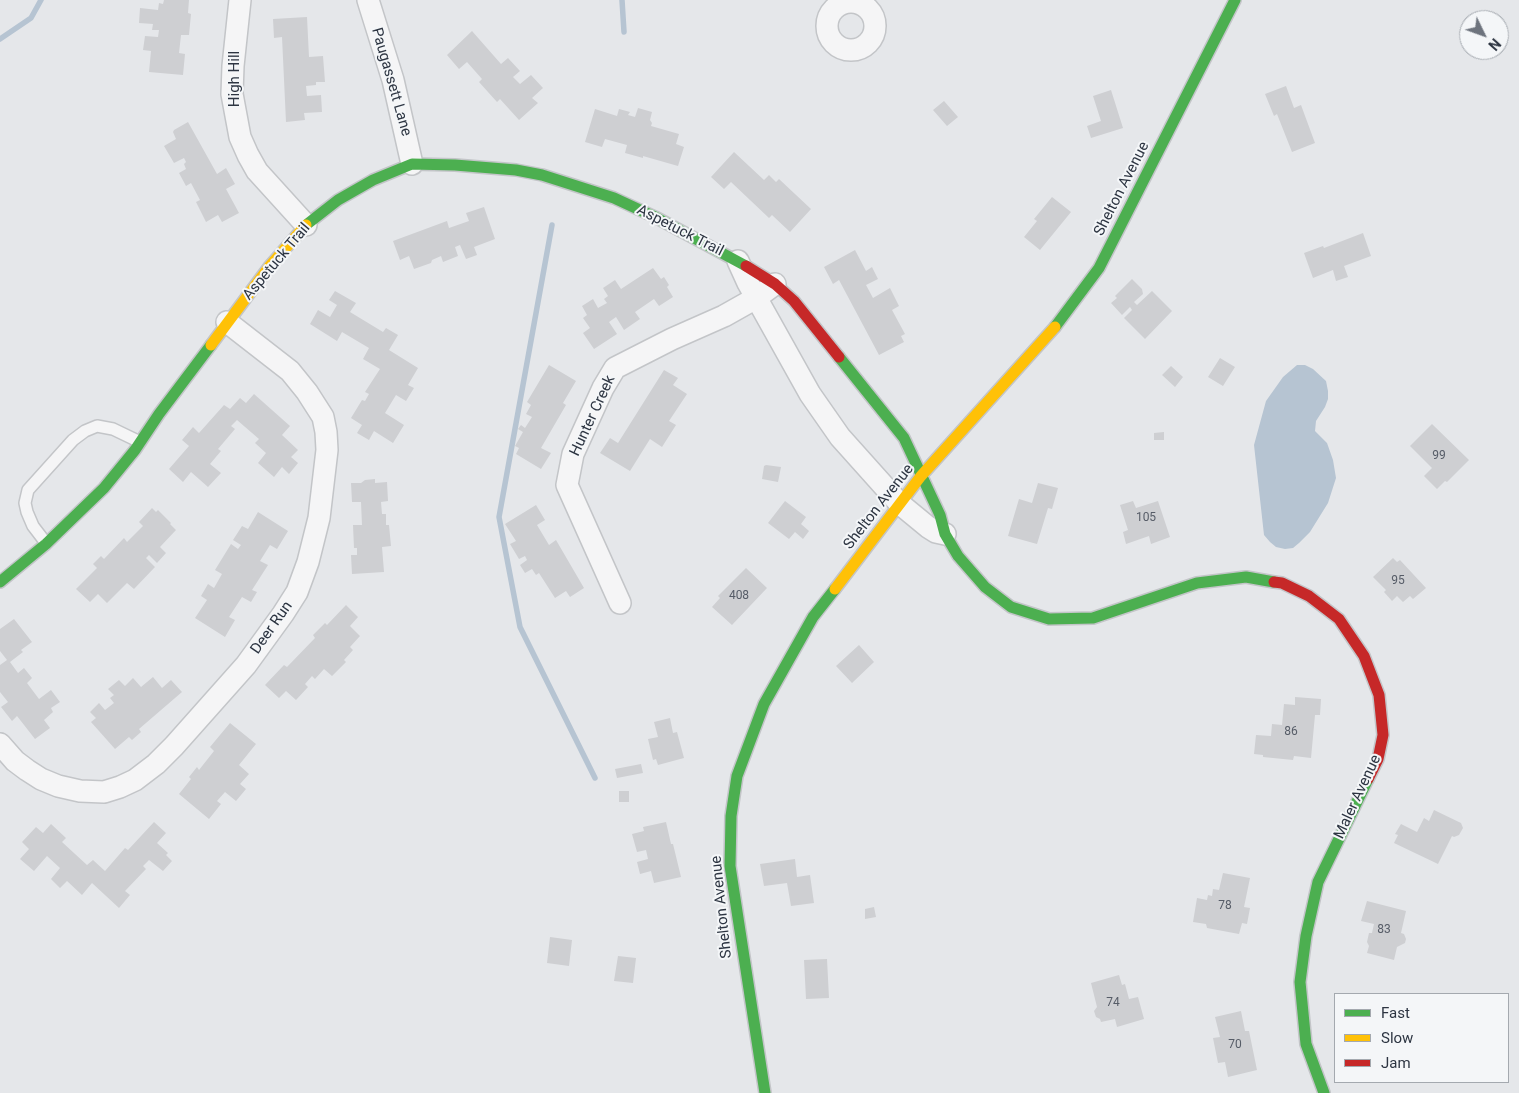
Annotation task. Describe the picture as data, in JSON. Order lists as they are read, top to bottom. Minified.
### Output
{"streets":{"street":["High Hill","Paugassett Lane","Shelton Avenue","Aspetuck Trail","Hunter Creek","Deer Run","Maler Avenue"]},"crossings":[["High Hill","Aspetuck Trail"],["Paugassett Lane","Aspetuck Trail"],["Shelton Avenue","Aspetuck Trail"],["Shelton Avenue","Maler Avenue"],["Aspetuck Trail","Hunter Creek"],["Aspetuck Trail","Deer Run"],["Aspetuck Trail","Maler Avenue"]],"house_numbers":["99","105","95","408","86","78","83","74","70"],"legend":["Fast","Slow","Jam"],"north":"bottom right"}
